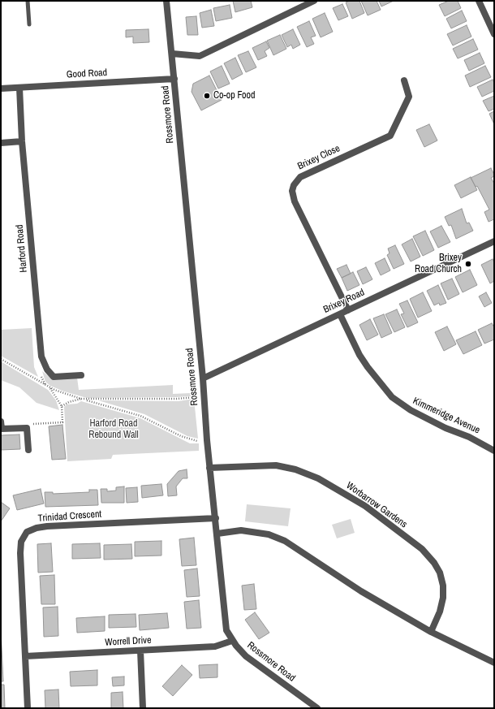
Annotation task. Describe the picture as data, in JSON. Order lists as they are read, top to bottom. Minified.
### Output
{"streets":{"street":["Good Road","Rossmore Road","Brixey Close","Harford Road","Brixey Road","Kimmeridge Avenue","Worbarrow Gardens","Trinidad Crescent","Worrell Drive"]},"crossings":[["Good Road","Rossmore Road"],["Good Road","Harford Road"],["Rossmore Road","Brixey Road"],["Rossmore Road","Worbarrow Gardens"],["Rossmore Road","Trinidad Crescent"],["Rossmore Road","Worrell Drive"],["Brixey Close","Brixey Road"],["Brixey Road","Kimmeridge Avenue"],["Trinidad Crescent","Worrell Drive"]],"parks":["Harford Road Rebound Wall"],"places":["Co-op Food","Brixey Road Church"]}
